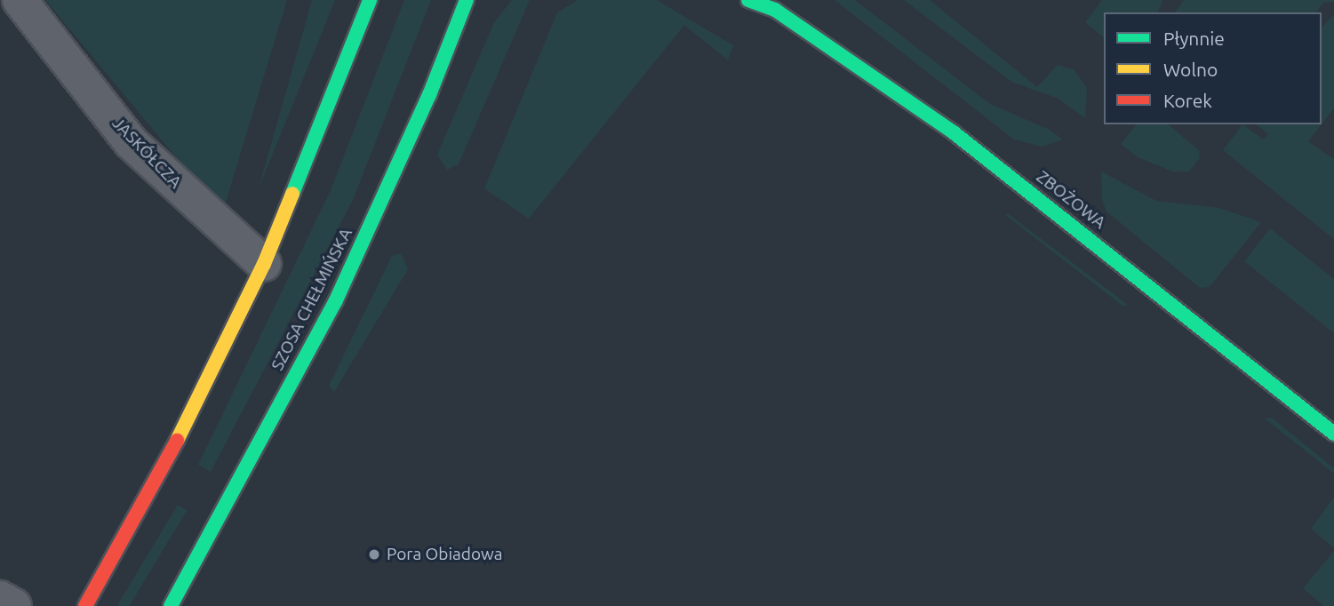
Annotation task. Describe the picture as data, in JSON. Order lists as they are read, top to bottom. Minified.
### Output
{"streets":{"main road":["ZBOŻOWA","SZOSA CHEŁMIŃSKA"],"street":["JASKÓŁCZA"]},"places":["Pora Obiadowa"],"legend":["Płynnie","Wolno","Korek"]}
